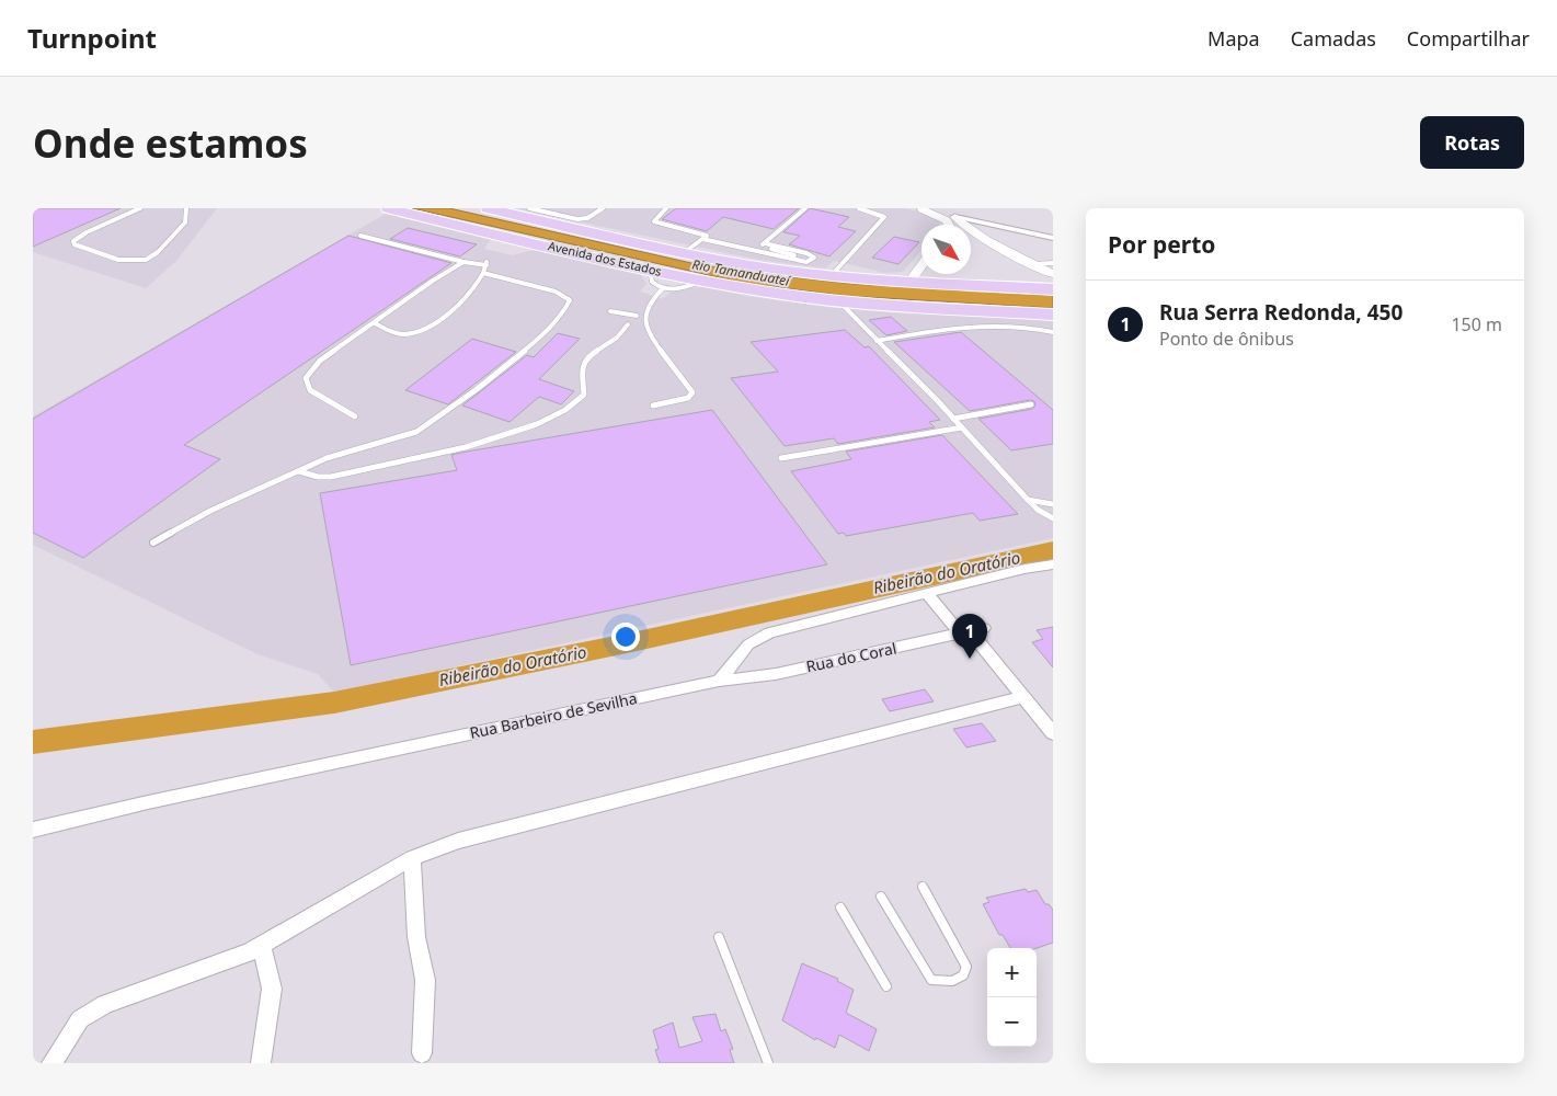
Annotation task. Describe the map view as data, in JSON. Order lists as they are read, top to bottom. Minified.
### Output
{"streets":{"highway":["Avenida dos Estados"],"street":["Rua do Coral","Rua Barbeiro de Sevilha"]},"crossings":[["Rua do Coral","Rua Barbeiro de Sevilha"]],"water":["Rio Tamanduateí","Ribeirão do Oratório"],"north":"bottom right","page":{"header":"Turnpoint","nav":["Mapa","Camadas","Compartilhar"],"buttons":"Rotas","title":"Onde estamos","heading":"Por perto","list":[{"mark":"1","name":"Rua Serra Redonda, 450","note":"Ponto de ônibus","value":"150 m"}],"pins":"1","map_buttons":["+","−"]}}
